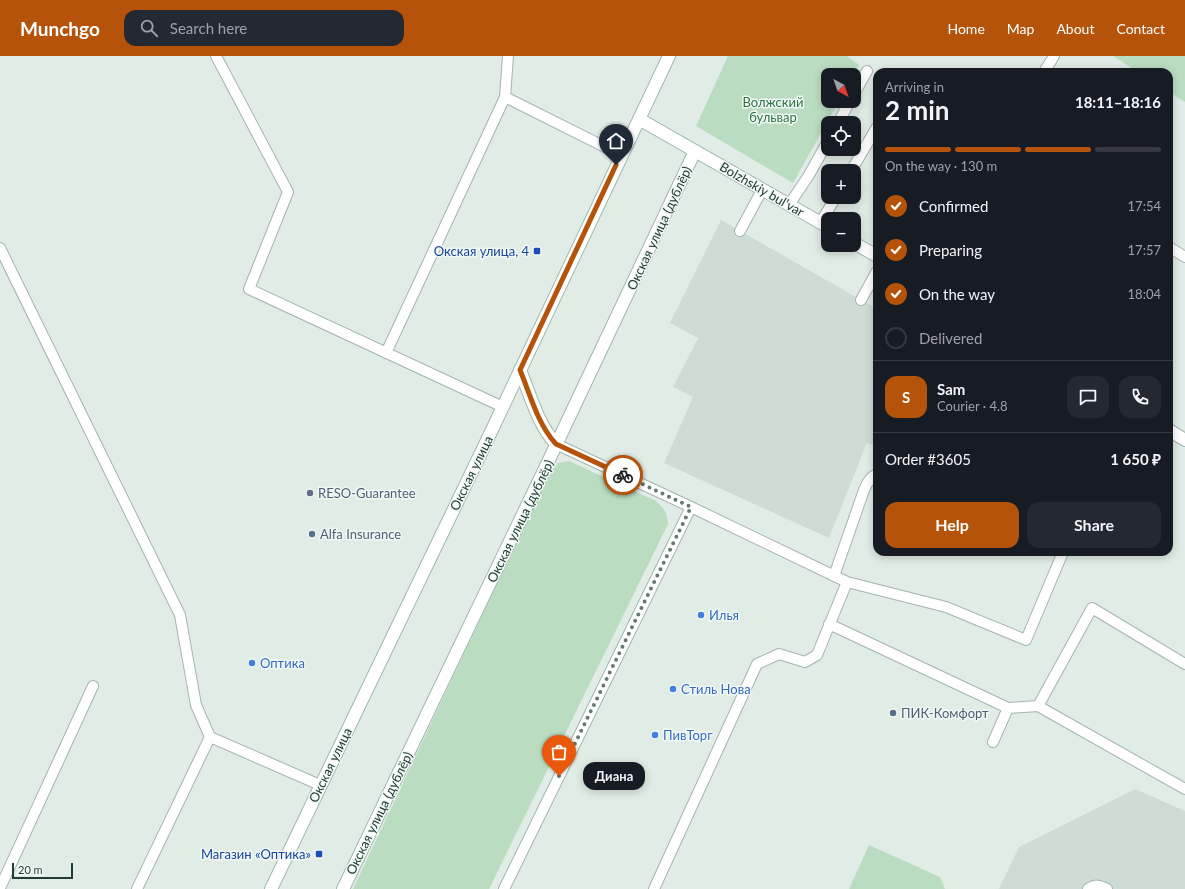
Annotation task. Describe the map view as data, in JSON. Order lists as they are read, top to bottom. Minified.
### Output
{"streets":{"street":["Bolzhskiy bul'var","Окская улица (дублёр)","Окская улица"]},"crossings":[["Bolzhskiy bul'var","Окская улица (дублёр)"]],"parks":["Волжский бульвар"],"places":{"transit":["Окская улица, 4","Магазин «Оптика»"],"other":["RESO-Guarantee","Alfa Insurance","Илья","Оптика","Стиль Нова","ПИК-Комфорт","ПивТорг","Диана"]},"scale_bar":"20 m","north":"bottom right","page":{"header":"Munchgo","search":"Search here","nav":["Home","Map","About","Contact"],"map_buttons":["+","−"],"heading":["2 min","Arriving in","18:11–18:16"],"panel":["Sam","Courier · 4.8","Order #3605","1 650 ₽"],"bar":"On the way · 130 m","list":[["Confirmed","17:54"],["Preparing","17:57"],["On the way","18:04"],"Delivered"],"round":"S","buttons":["Help","Share"],"bubble":"Диана","scale":"20 m"}}
